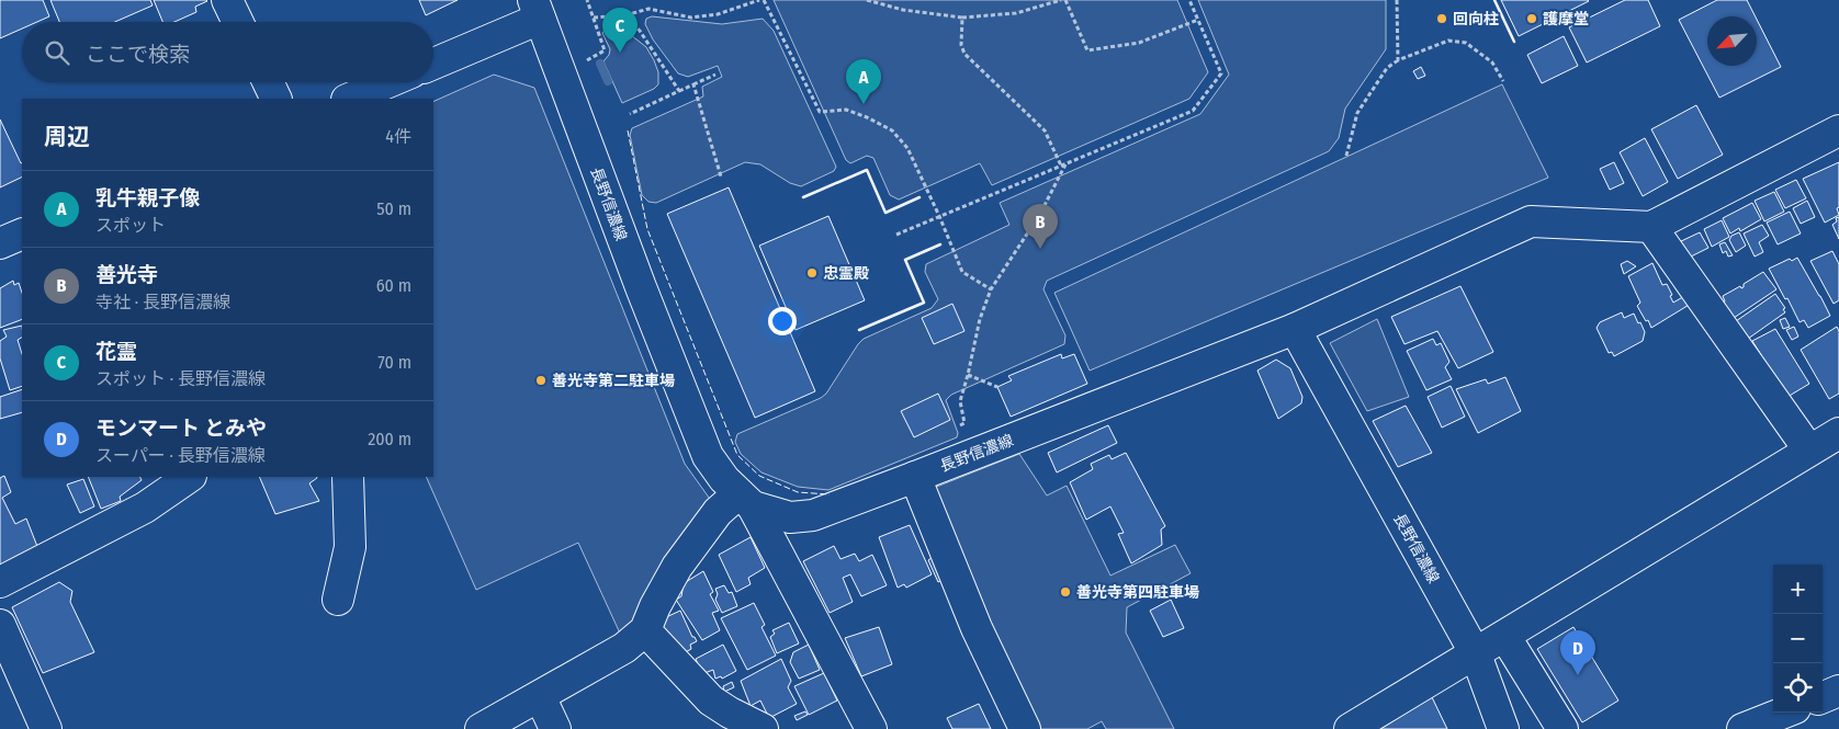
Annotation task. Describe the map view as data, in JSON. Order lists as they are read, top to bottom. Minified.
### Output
{"streets":{"street":["長野信濃線"]},"places":["回向柱","護摩堂","忠霊殿","善光寺第二駐車場","善光寺第四駐車場"],"north":"bottom left","page":{"pins":["C","A","B","D"],"search":"ここで検索","heading":["周辺","4件"],"list":[{"mark":"A","name":"乳牛親子像","note":"スポット","value":"50 m"},{"mark":"B","name":"善光寺","note":"寺社 · 長野信濃線","value":"60 m"},{"mark":"C","name":"花霊","note":"スポット · 長野信濃線","value":"70 m"},{"mark":"D","name":"モンマート とみや","note":"スーパー · 長野信濃線","value":"200 m"}],"map_buttons":["+","−"]}}
